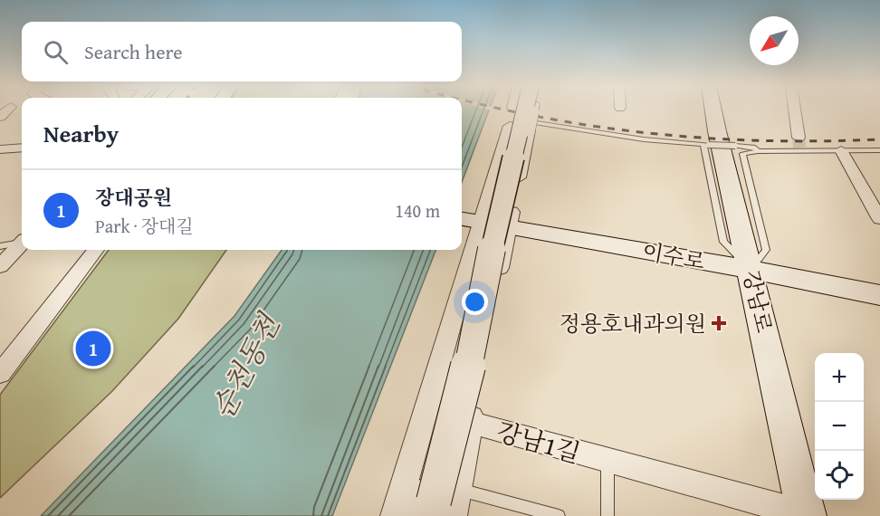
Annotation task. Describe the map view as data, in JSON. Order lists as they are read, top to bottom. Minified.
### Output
{"streets":{"main road":["이수로","강남로"],"street":["강남1길"]},"crossings":[["이수로","강남로"],["강남로","강남1길"]],"water":["순천동천"],"places":{"health":["정용호내과의원"]},"north":"bottom left","page":{"search":"Search here","heading":"Nearby","list":[{"mark":"1","name":"장대공원","note":"Park · 장대길","value":"140 m"}],"pins":"1","map_buttons":["+","−"]}}
